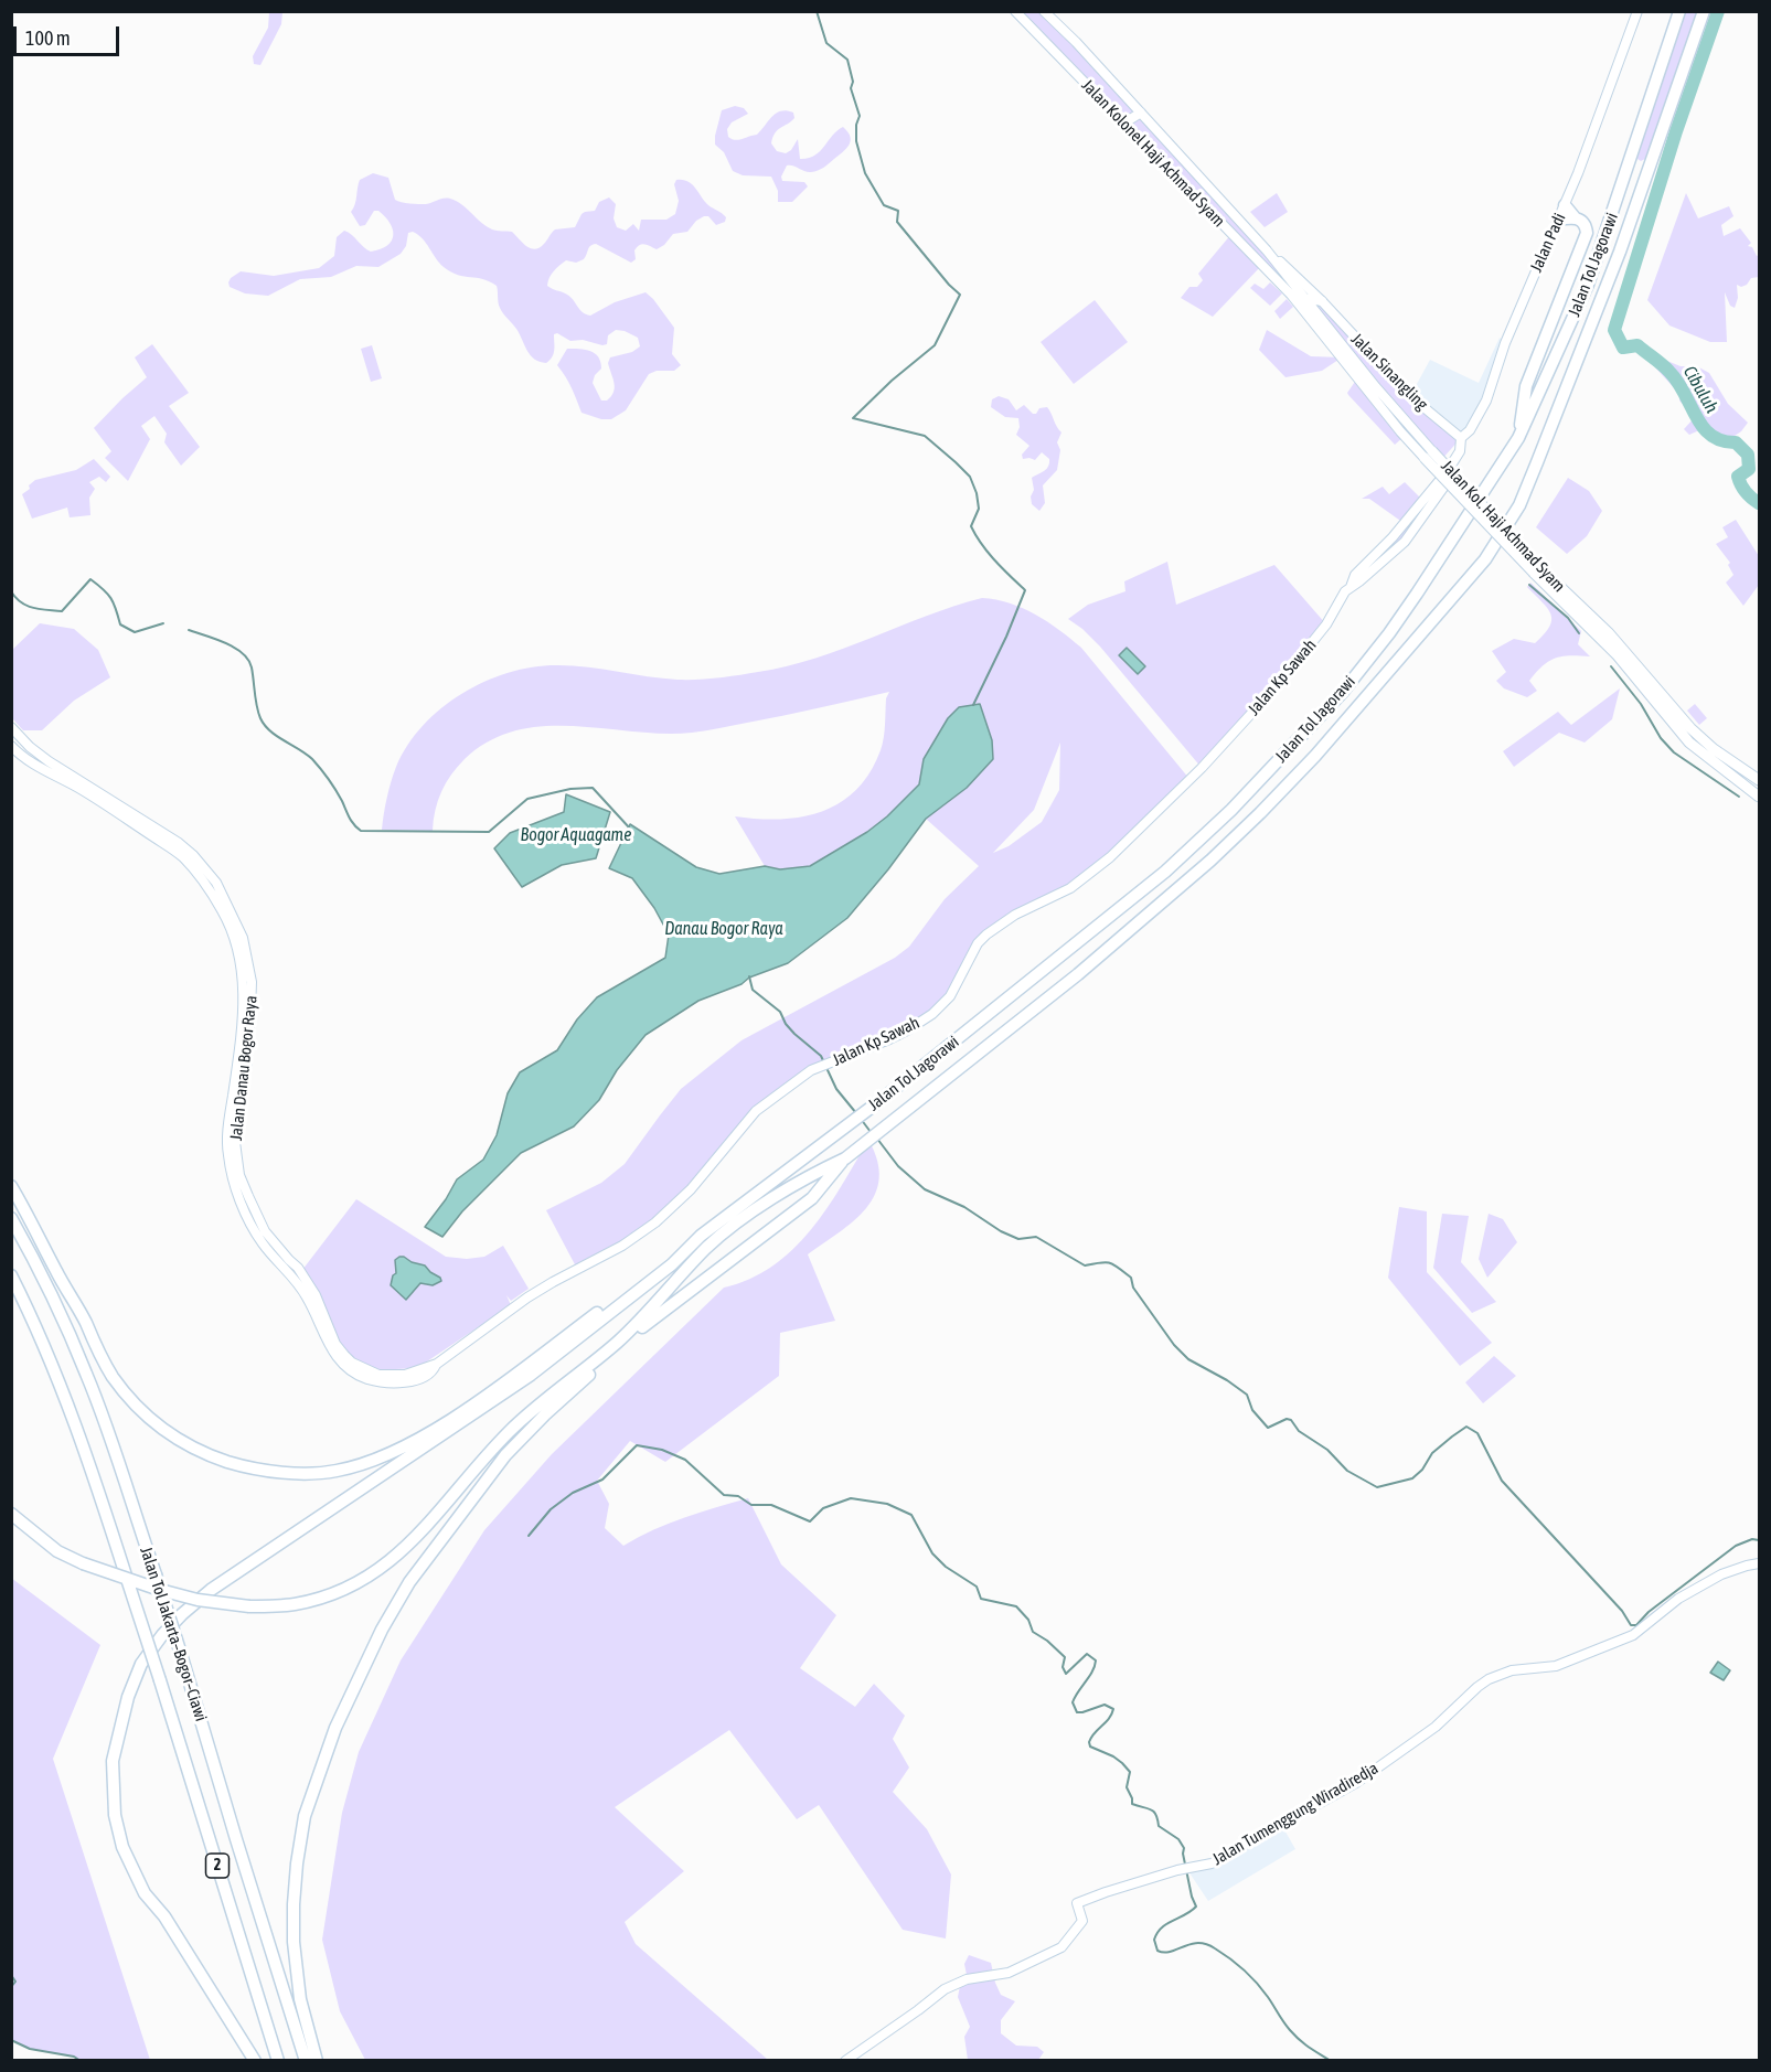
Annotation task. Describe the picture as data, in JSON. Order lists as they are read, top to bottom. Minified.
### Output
{"streets":{"highway":["Jalan Tol Jagorawi","Jalan Tol Jakarta–Bogor–Ciawi","2"],"main road":["Jalan Kolonel Haji Achmad Syam","Jalan Kol. Haji Achmad Syam"],"street":["Jalan Padi","Jalan Sinangling","Jalan Kp Sawah","Jalan Danau Bogor Raya","Jalan Tumenggung Wiradiredja"]},"crossings":[["Jalan Kolonel Haji Achmad Syam","Jalan Sinangling"],["Jalan Kolonel Haji Achmad Syam","Jalan Kol. Haji Achmad Syam"],["Jalan Padi","Jalan Sinangling"],["Jalan Padi","Jalan Kp Sawah"],["Jalan Sinangling","Jalan Kol. Haji Achmad Syam"],["Jalan Kp Sawah","Jalan Danau Bogor Raya"]],"water":["Cibuluh","Bogor Aquagame","Danau Bogor Raya"],"scale_bar":"100 m"}
